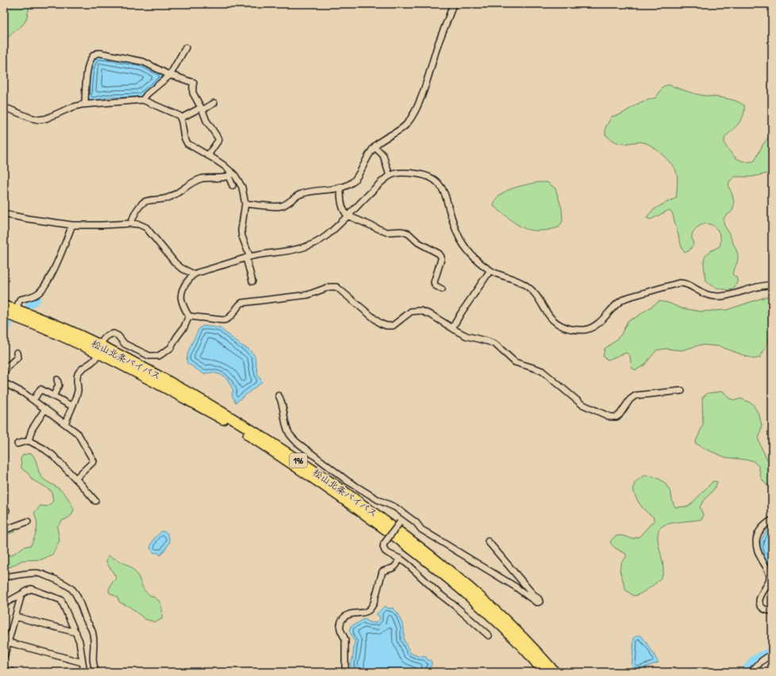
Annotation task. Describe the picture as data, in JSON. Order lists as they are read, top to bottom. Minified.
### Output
{"streets":{"highway":["松山北条バイパス","196"]}}
